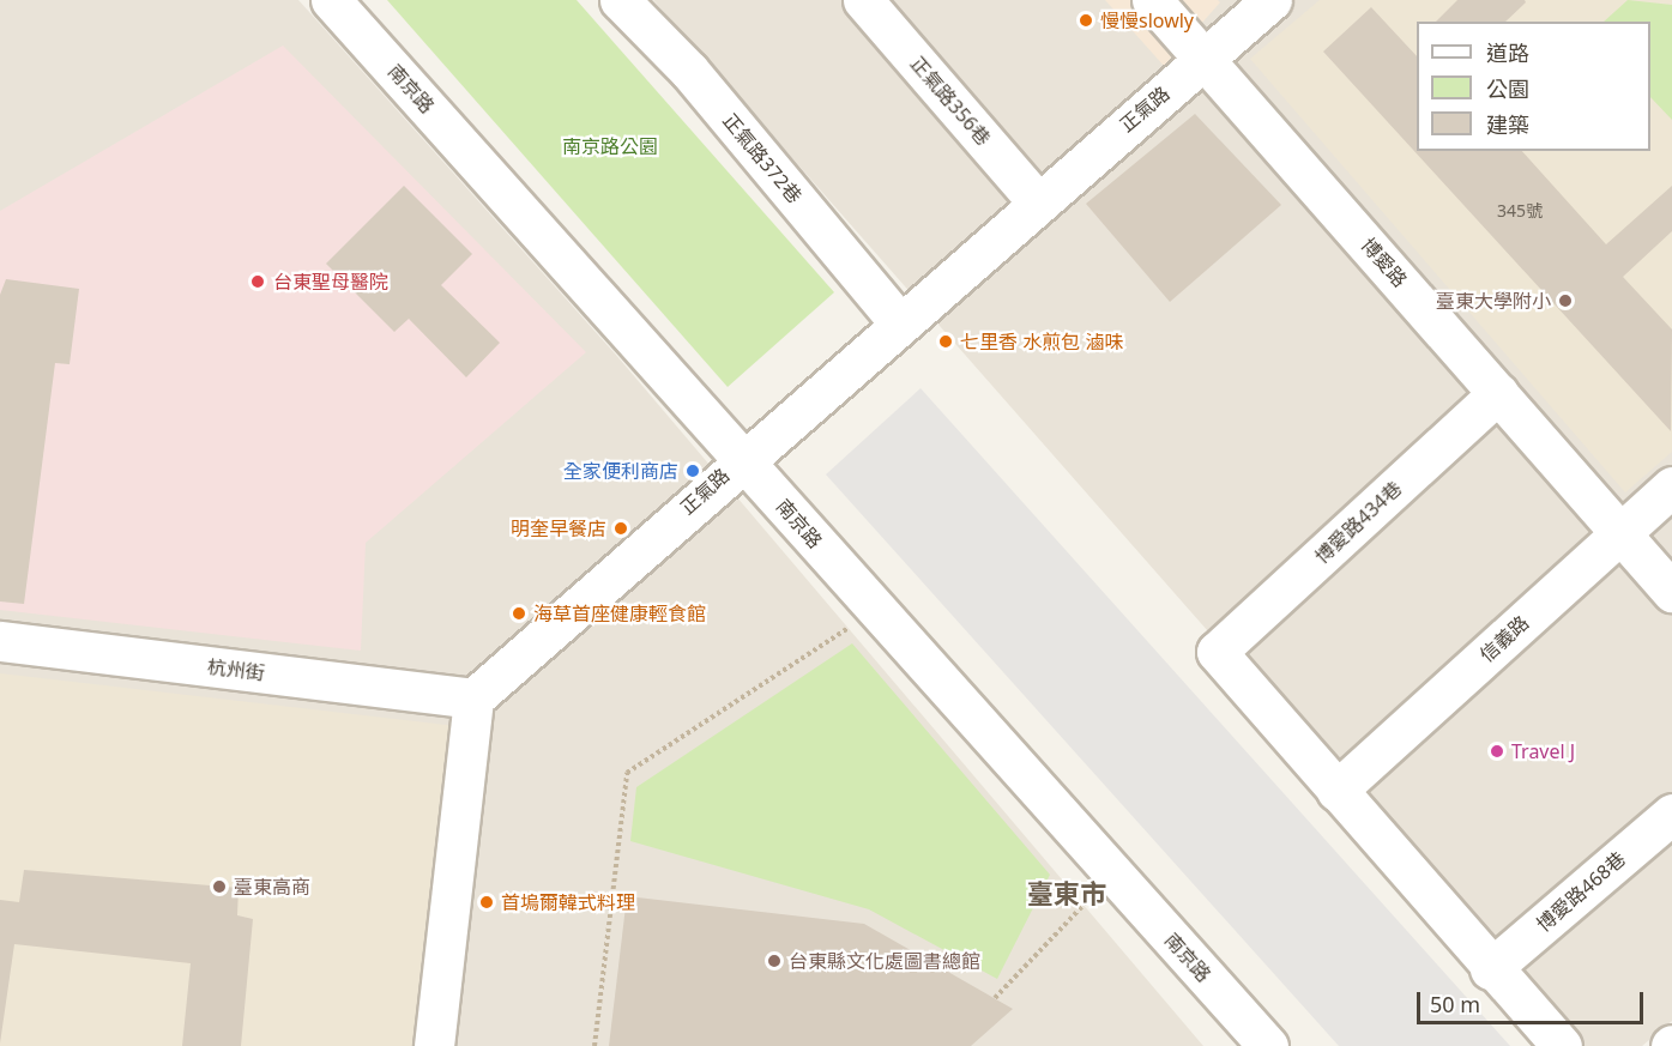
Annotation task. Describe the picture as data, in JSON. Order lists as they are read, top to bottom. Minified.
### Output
{"streets":{"street":["南京路","正氣路356巷","正氣路","正氣路372巷","博愛路","博愛路434巷","信義路","杭州街","博愛路468巷"]},"crossings":[["南京路","正氣路"],["正氣路356巷","正氣路"],["正氣路","正氣路372巷"],["正氣路","博愛路"],["正氣路","杭州街"],["博愛路","博愛路434巷"],["博愛路","信義路"],["博愛路434巷","信義路"]],"districts":["臺東市"],"parks":["南京路公園"],"places":["慢慢slowly","台東聖母醫院","臺東大學附小","七里香 水煎包 滷味","全家便利商店","明奎早餐店","海草首座健康輕食館","Travel J","臺東高商","首塢爾韓式料理","台東縣文化處圖書總館"],"house_numbers":["345號"],"legend":["道路","公園","建築"],"scale_bar":"50 m"}
